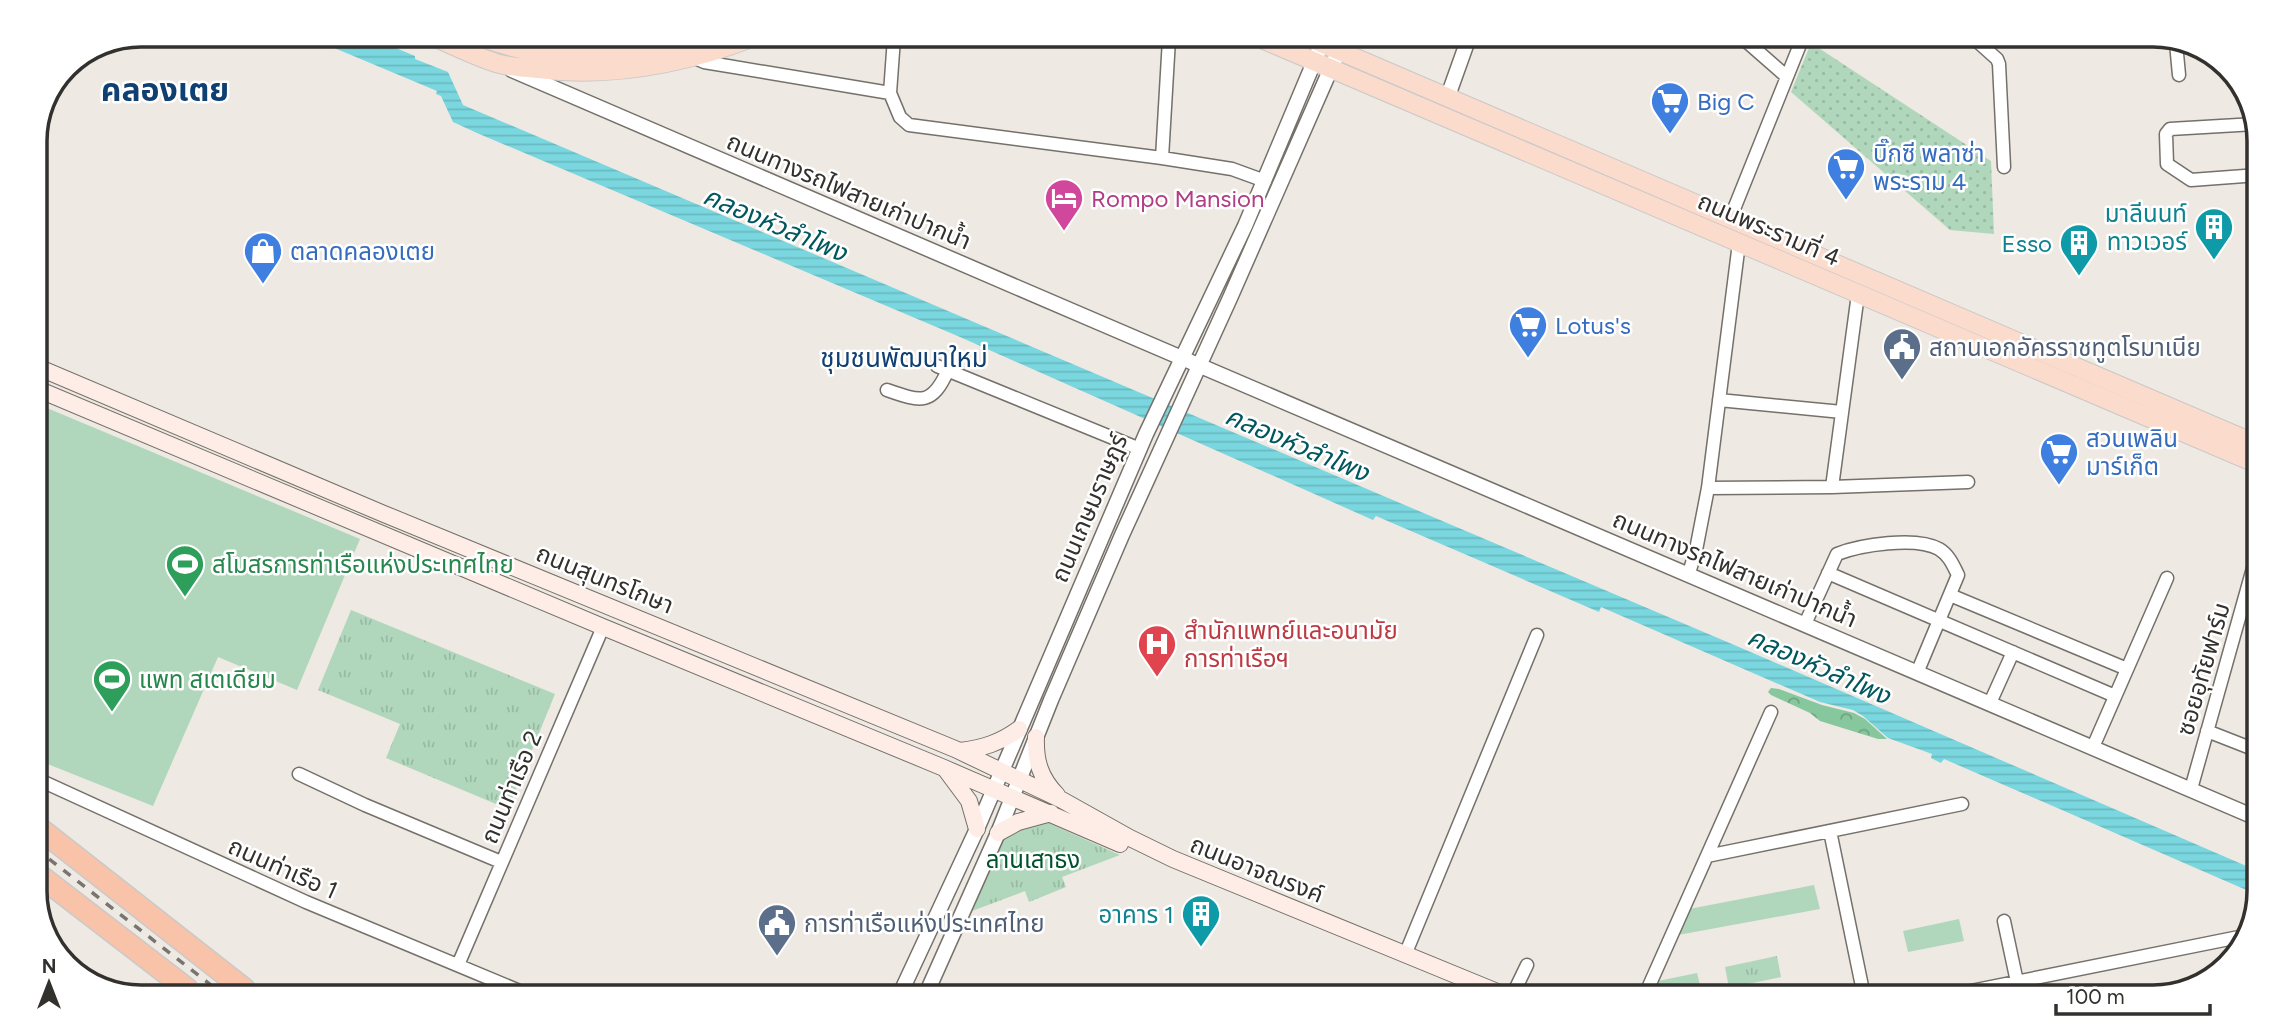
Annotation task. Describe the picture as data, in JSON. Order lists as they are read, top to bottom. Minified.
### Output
{"streets":{"main road":["ถนนพระรามที่ 4","ถนนสุนทรโกษา","ถนนอาจณรงค์"],"street":["ถนนทางรถไฟสายเก่าปากน้ำ","ถนนเกษมราษฎร์","ซอยอุทัยฟาร์ม","ถนนท่าเรือ 2","ถนนท่าเรือ 1"]},"crossings":[["ถนนทางรถไฟสายเก่าปากน้ำ","ถนนเกษมราษฎร์"],["ถนนทางรถไฟสายเก่าปากน้ำ","ซอยอุทัยฟาร์ม"],["ถนนพระรามที่ 4","ถนนเกษมราษฎร์"],["ถนนเกษมราษฎร์","ถนนสุนทรโกษา"],["ถนนเกษมราษฎร์","ถนนอาจณรงค์"],["ถนนสุนทรโกษา","ถนนท่าเรือ 2"],["ถนนสุนทรโกษา","ถนนอาจณรงค์"],["ถนนท่าเรือ 2","ถนนท่าเรือ 1"]],"districts":["คลองเตย","ชุมชนพัฒนาใหม่"],"water":["คลองหัวลำโพง"],"parks":["ลานเสาธง"],"places":{"supermarket":["Big C","บิ๊กซี พลาซ่า พระราม 4","Lotus's","สวนเพลิน มาร์เก็ต"],"hotel":["Rompo Mansion"],"building":["มาลีนนท์ ทาวเวอร์","Esso","อาคาร 1"],"shop":["ตลาดคลองเตย"],"public building":["สถานเอกอัครราชทูตโรมาเนีย","การท่าเรือแห่งประเทศไทย"],"sports":["สโมสรการท่าเรือแห่งประเทศไทย","แพท สเตเดียม"],"hospital":["สำนักแพทย์และอนามัย การท่าเรือฯ"]},"scale_bar":"100 m","north":"top"}
